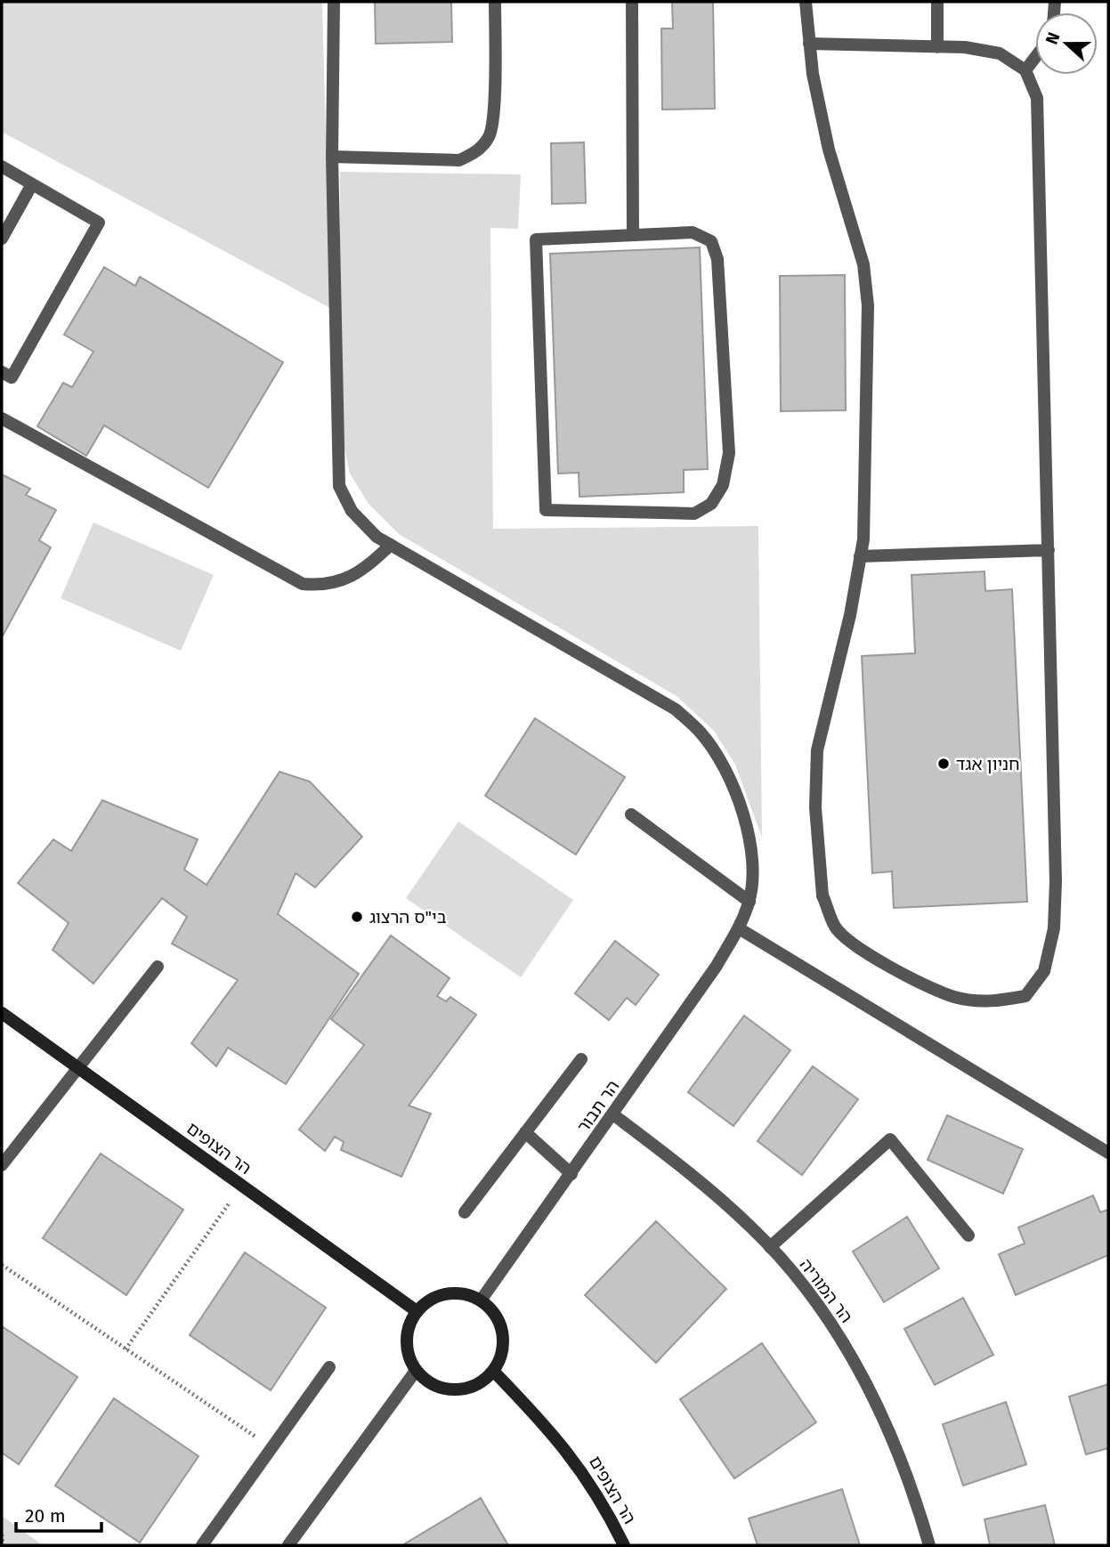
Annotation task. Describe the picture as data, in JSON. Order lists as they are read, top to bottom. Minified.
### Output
{"streets":{"street":["הר תבור","הר הצופים","הר המוריה"]},"crossings":[["הר תבור","הר הצופים"],["הר תבור","הר המוריה"]],"places":["חניון אגד","בי\"ס הרצוג"],"scale_bar":"20 m","north":"left"}
